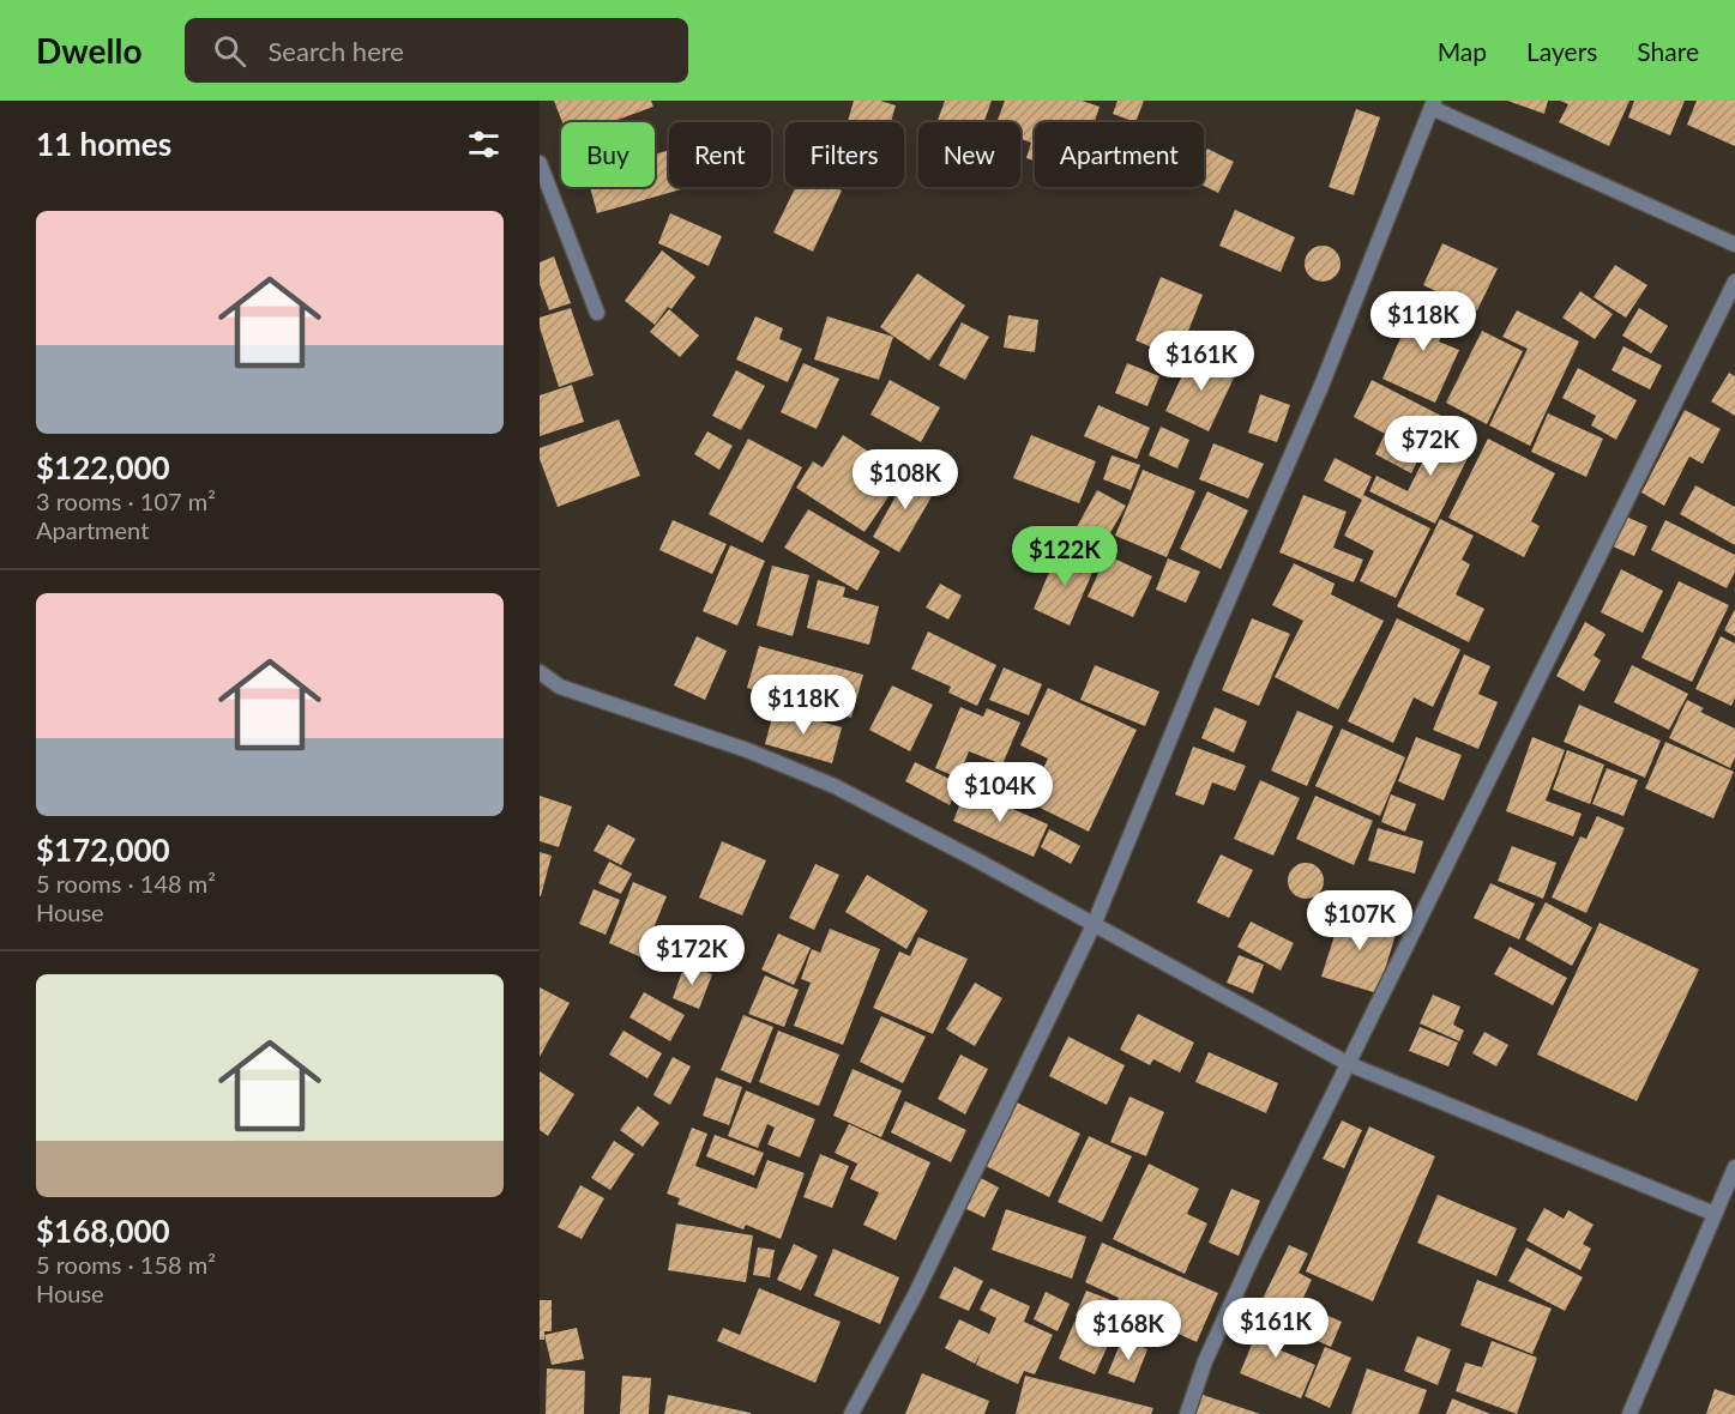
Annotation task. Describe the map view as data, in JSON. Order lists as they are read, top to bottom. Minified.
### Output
{"page":{"header":"Dwello","search":"Search here","nav":["Map","Layers","Share"],"heading":"11 homes","chip":["Buy","Rent","Filters","New","Apartment"],"list":[{"name":"$122,000","note":"3 rooms · 107 m² · Apartment"},{"name":"$172,000","note":"5 rooms · 148 m² · House"},{"name":"$168,000","note":"5 rooms · 158 m² · House"}],"price":["$118K","$161K","$72K","$108K","$122K","$118K","$104K","$107K","$172K","$161K","$168K"]}}
